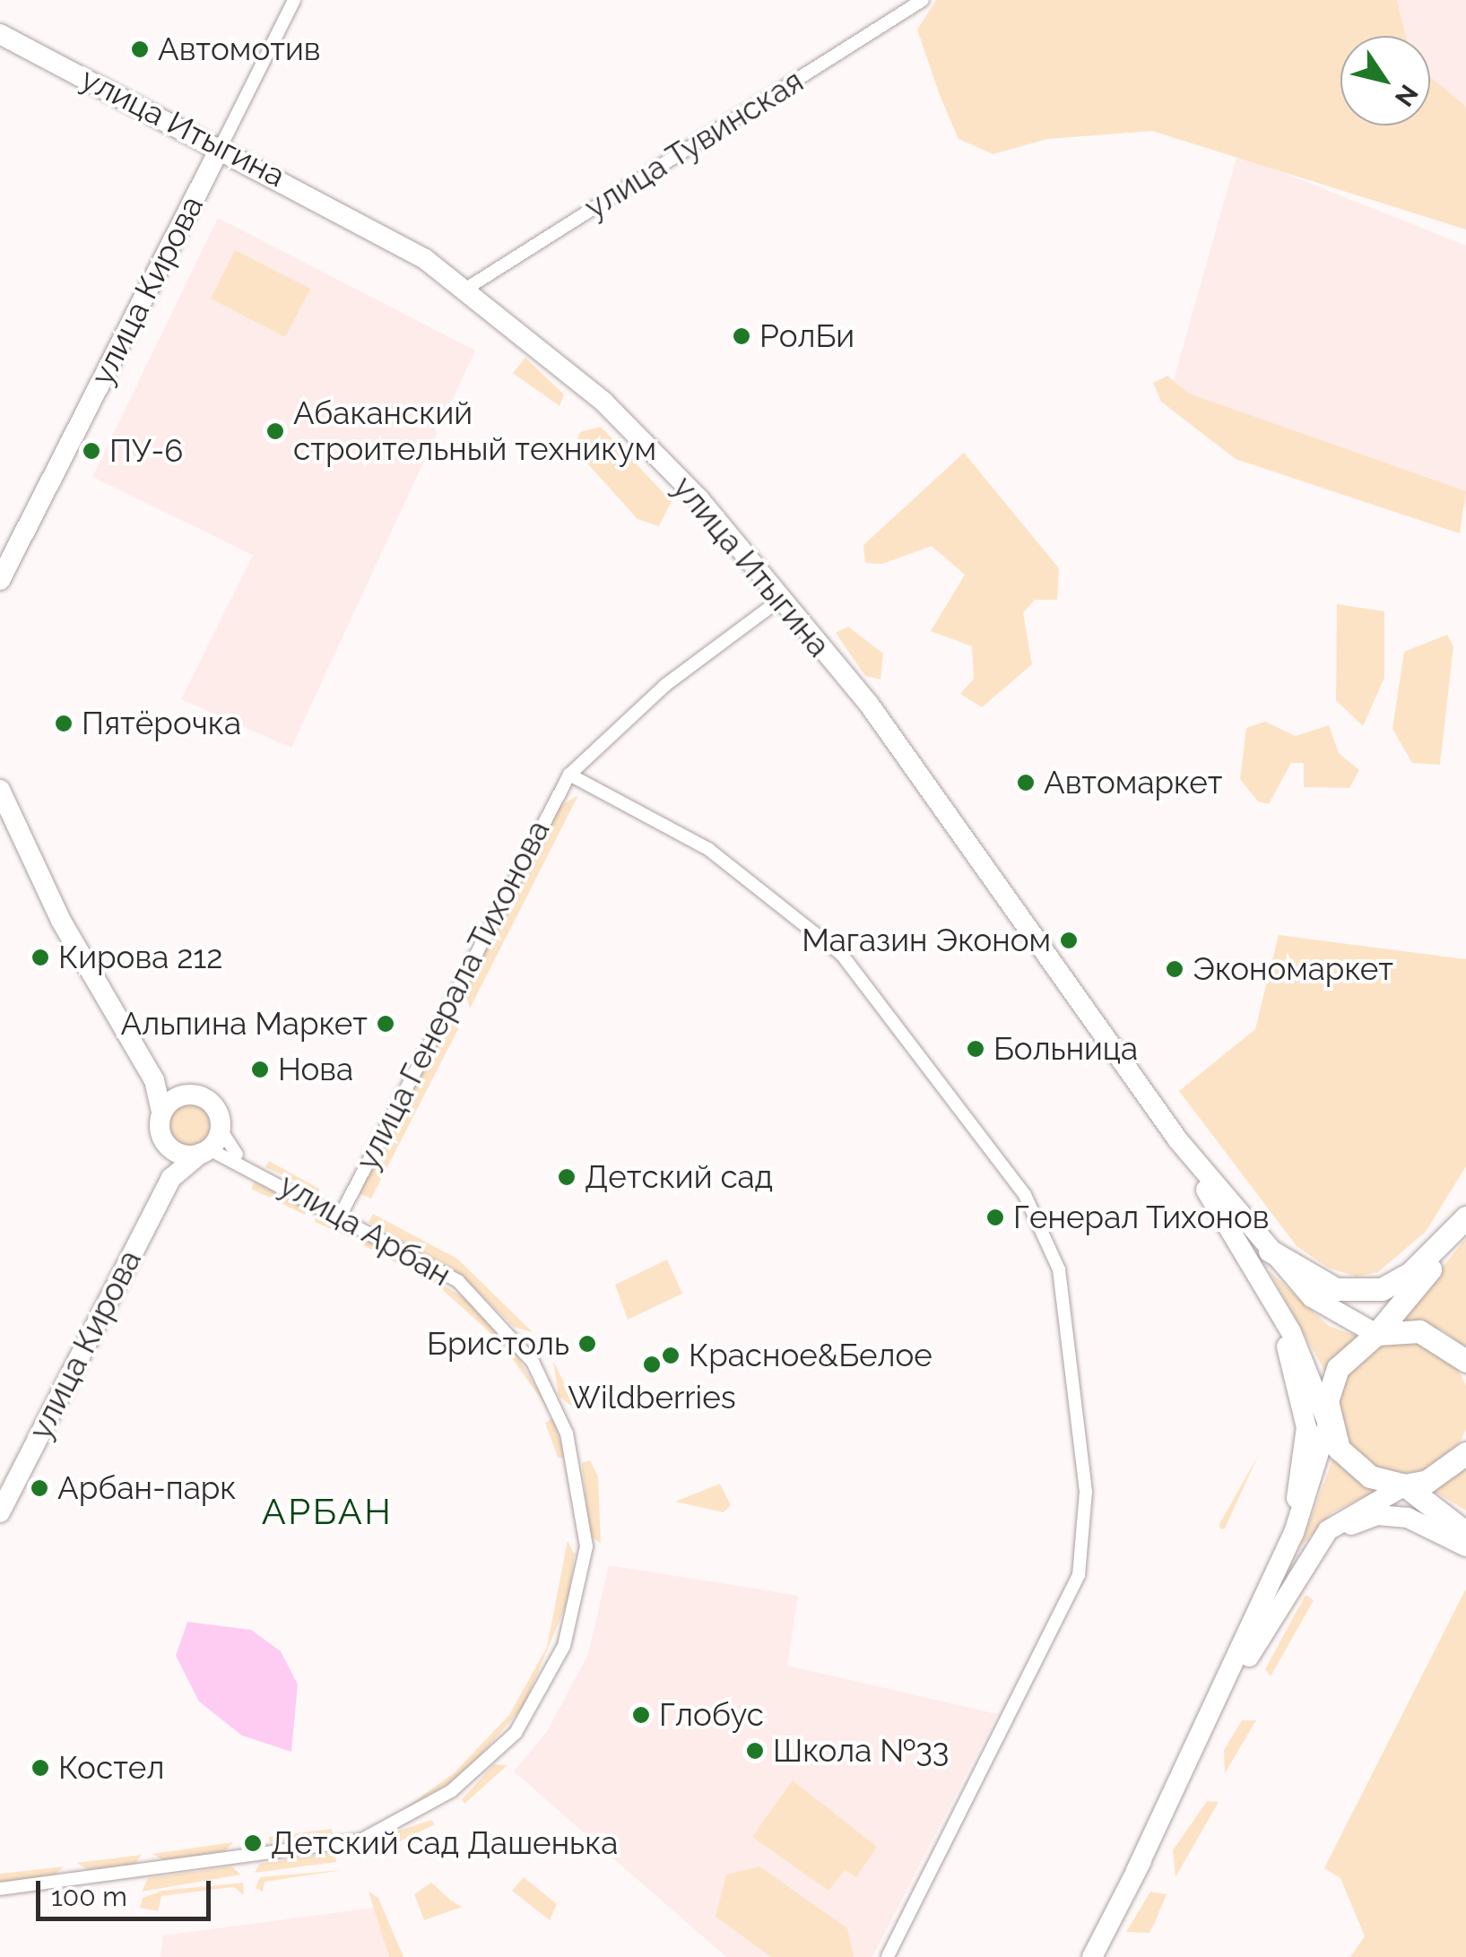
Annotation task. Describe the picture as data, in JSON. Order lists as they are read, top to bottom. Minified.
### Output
{"streets":{"main road":["улица Итыгина","улица Кирова"],"street":["улица Тувинская","улица Генерала Тихонова","улица Арбан"]},"crossings":[["улица Итыгина","улица Тувинская"],["улица Итыгина","улица Кирова"],["улица Итыгина","улица Генерала Тихонова"],["улица Генерала Тихонова","улица Арбан"]],"districts":["АРБАН"],"places":["Автомотив","РолБи","Абаканский строительный техникум","ПУ-6","Пятёрочка","Автомаркет","Магазин Эконом","Кирова 212","Экономаркет","Альпина Маркет","Больница","Нова","Детский сад","Генерал Тихонов","Бристоль","Красное&Белое","Wildberries","Арбан-парк","Глобус","Школа №33","Костел","Детский сад Дашенька"],"scale_bar":"100 m","north":"bottom right"}
